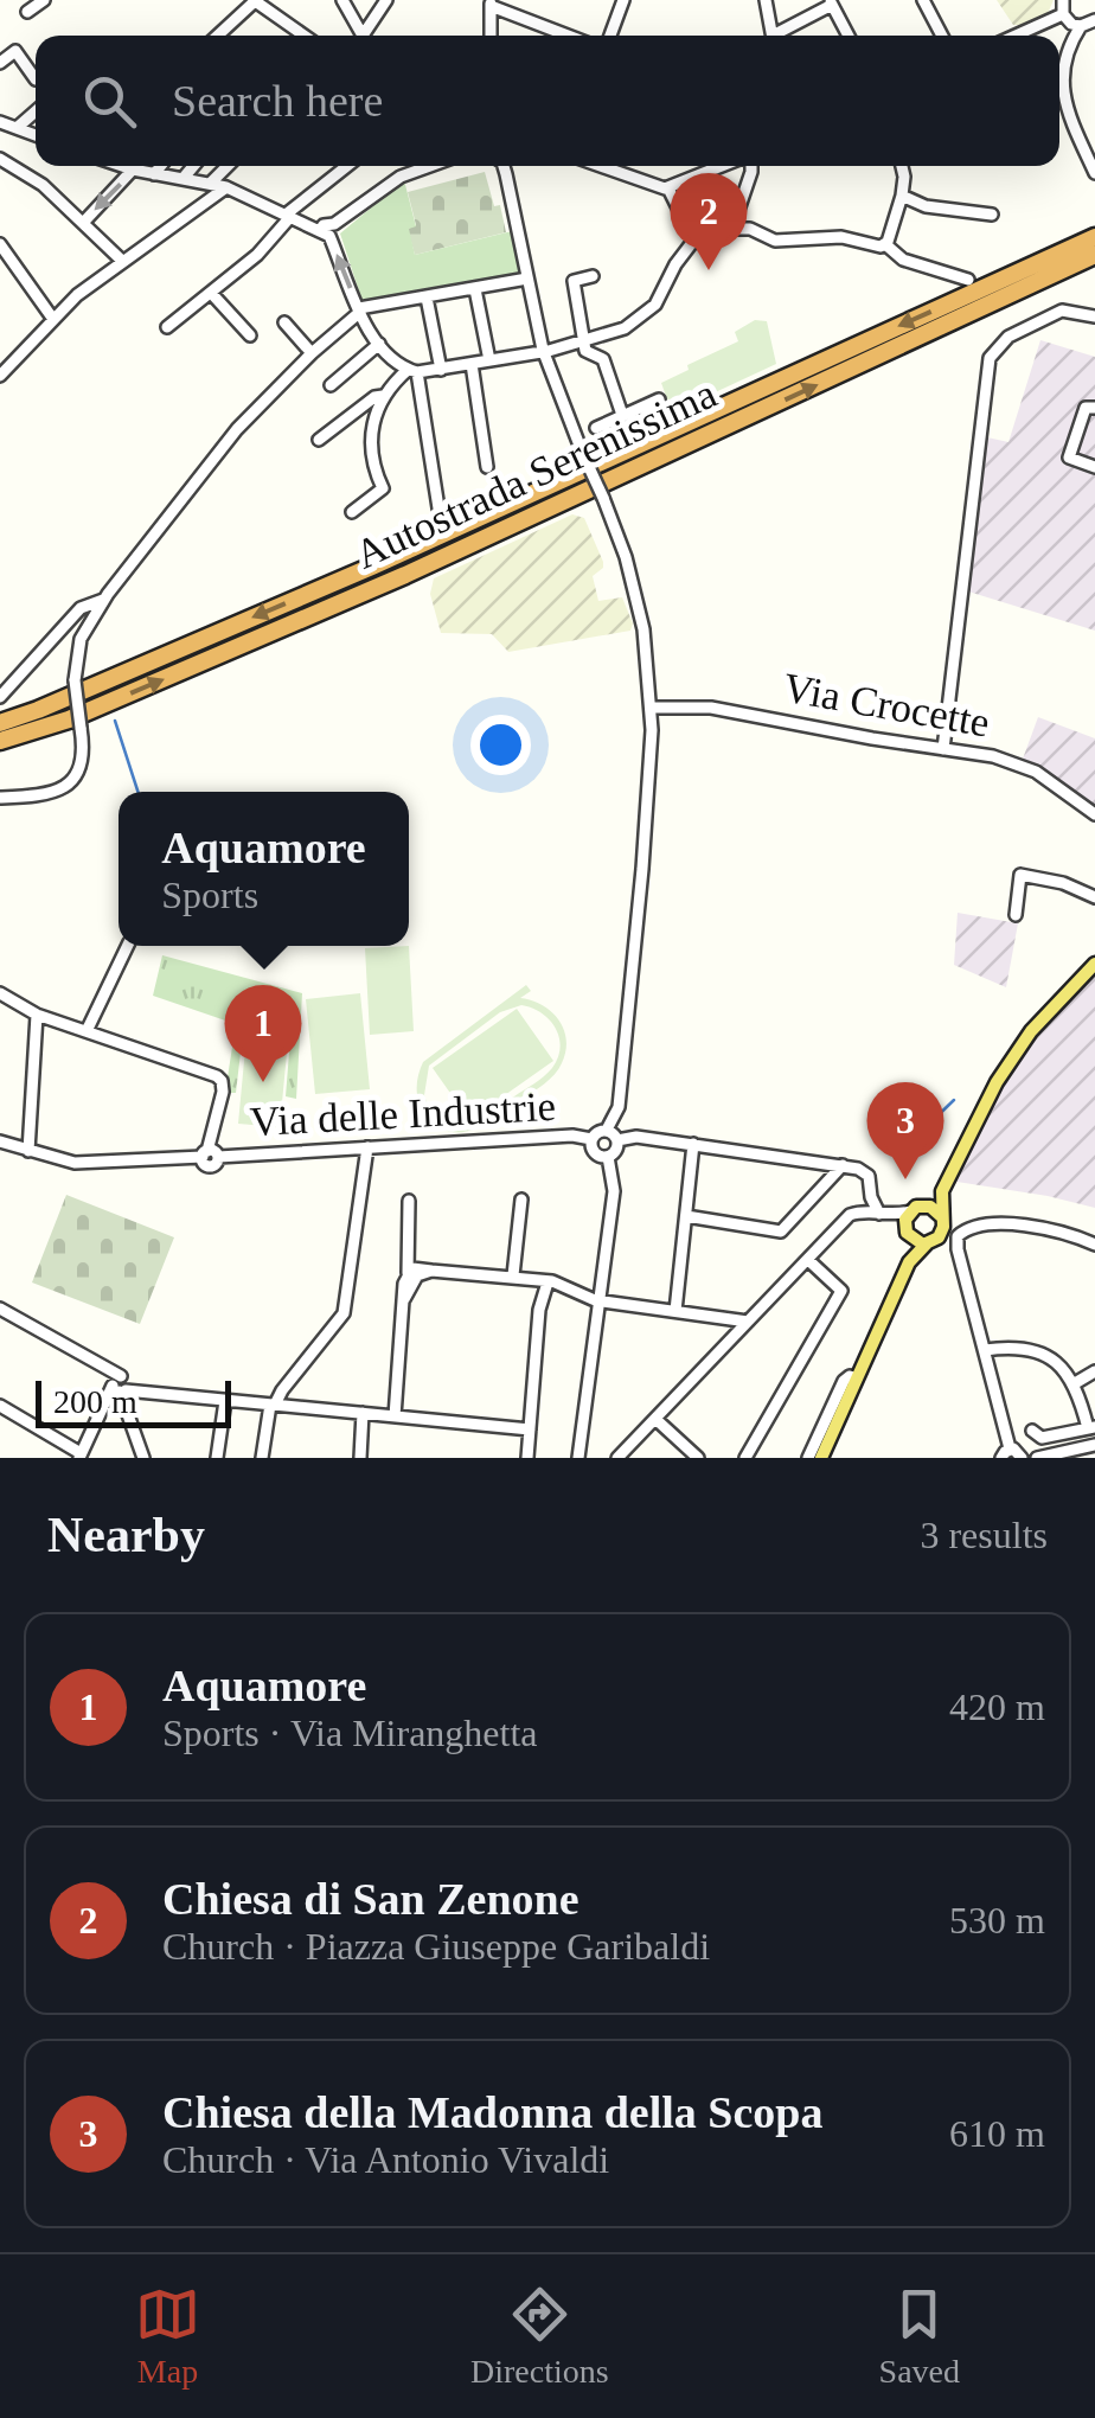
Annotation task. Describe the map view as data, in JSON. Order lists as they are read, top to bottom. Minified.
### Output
{"streets":{"highway":["Autostrada Serenissima"],"street":["Via Crocette","Via delle Industrie"]},"scale_bar":"200 m","page":{"search":"Search here","pins":["2","1","3"],"popup":["Aquamore","Sports"],"scale":"200 m","heading":["Nearby","3 results"],"list":[{"mark":"1","name":"Aquamore","note":"Sports · Via Miranghetta","value":"420 m"},{"mark":"2","name":"Chiesa di San Zenone","note":"Church · Piazza Giuseppe Garibaldi","value":"530 m"},{"mark":"3","name":"Chiesa della Madonna della Scopa","note":"Church · Via Antonio Vivaldi","value":"610 m"}],"nav":["Map","Directions","Saved"]}}
